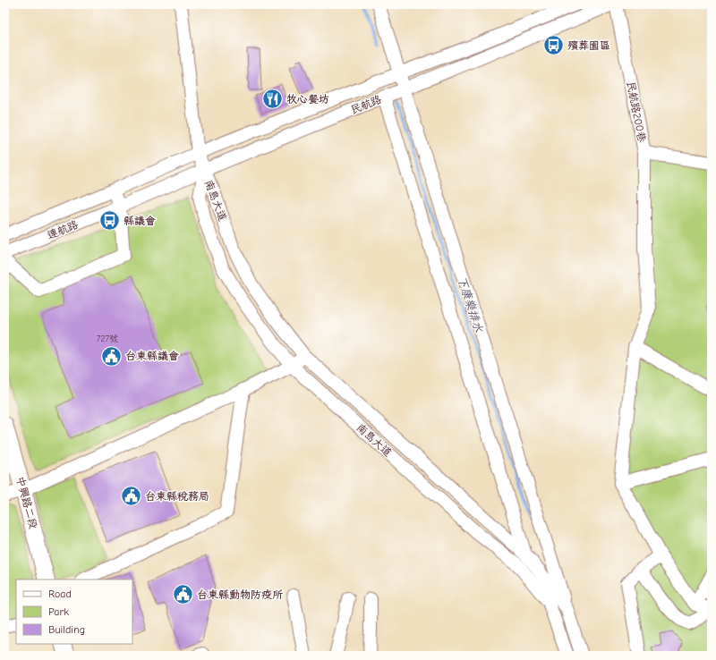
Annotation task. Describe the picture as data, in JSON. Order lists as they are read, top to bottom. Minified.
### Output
{"streets":{"main road":["中興路二段"],"street":["民航路","民航路200巷","南島大道","連航路"]},"crossings":[["民航路","南島大道"],["民航路","連航路"]],"water":["下康樂排水"],"places":{"bus stop":["殯葬園區","縣議會"],"restaurant":["牧心餐坊"],"public building":["台東縣議會","台東縣稅務局","台東縣動物防疫所"]},"house_numbers":["727號"],"legend":["Road","Park","Building"]}
